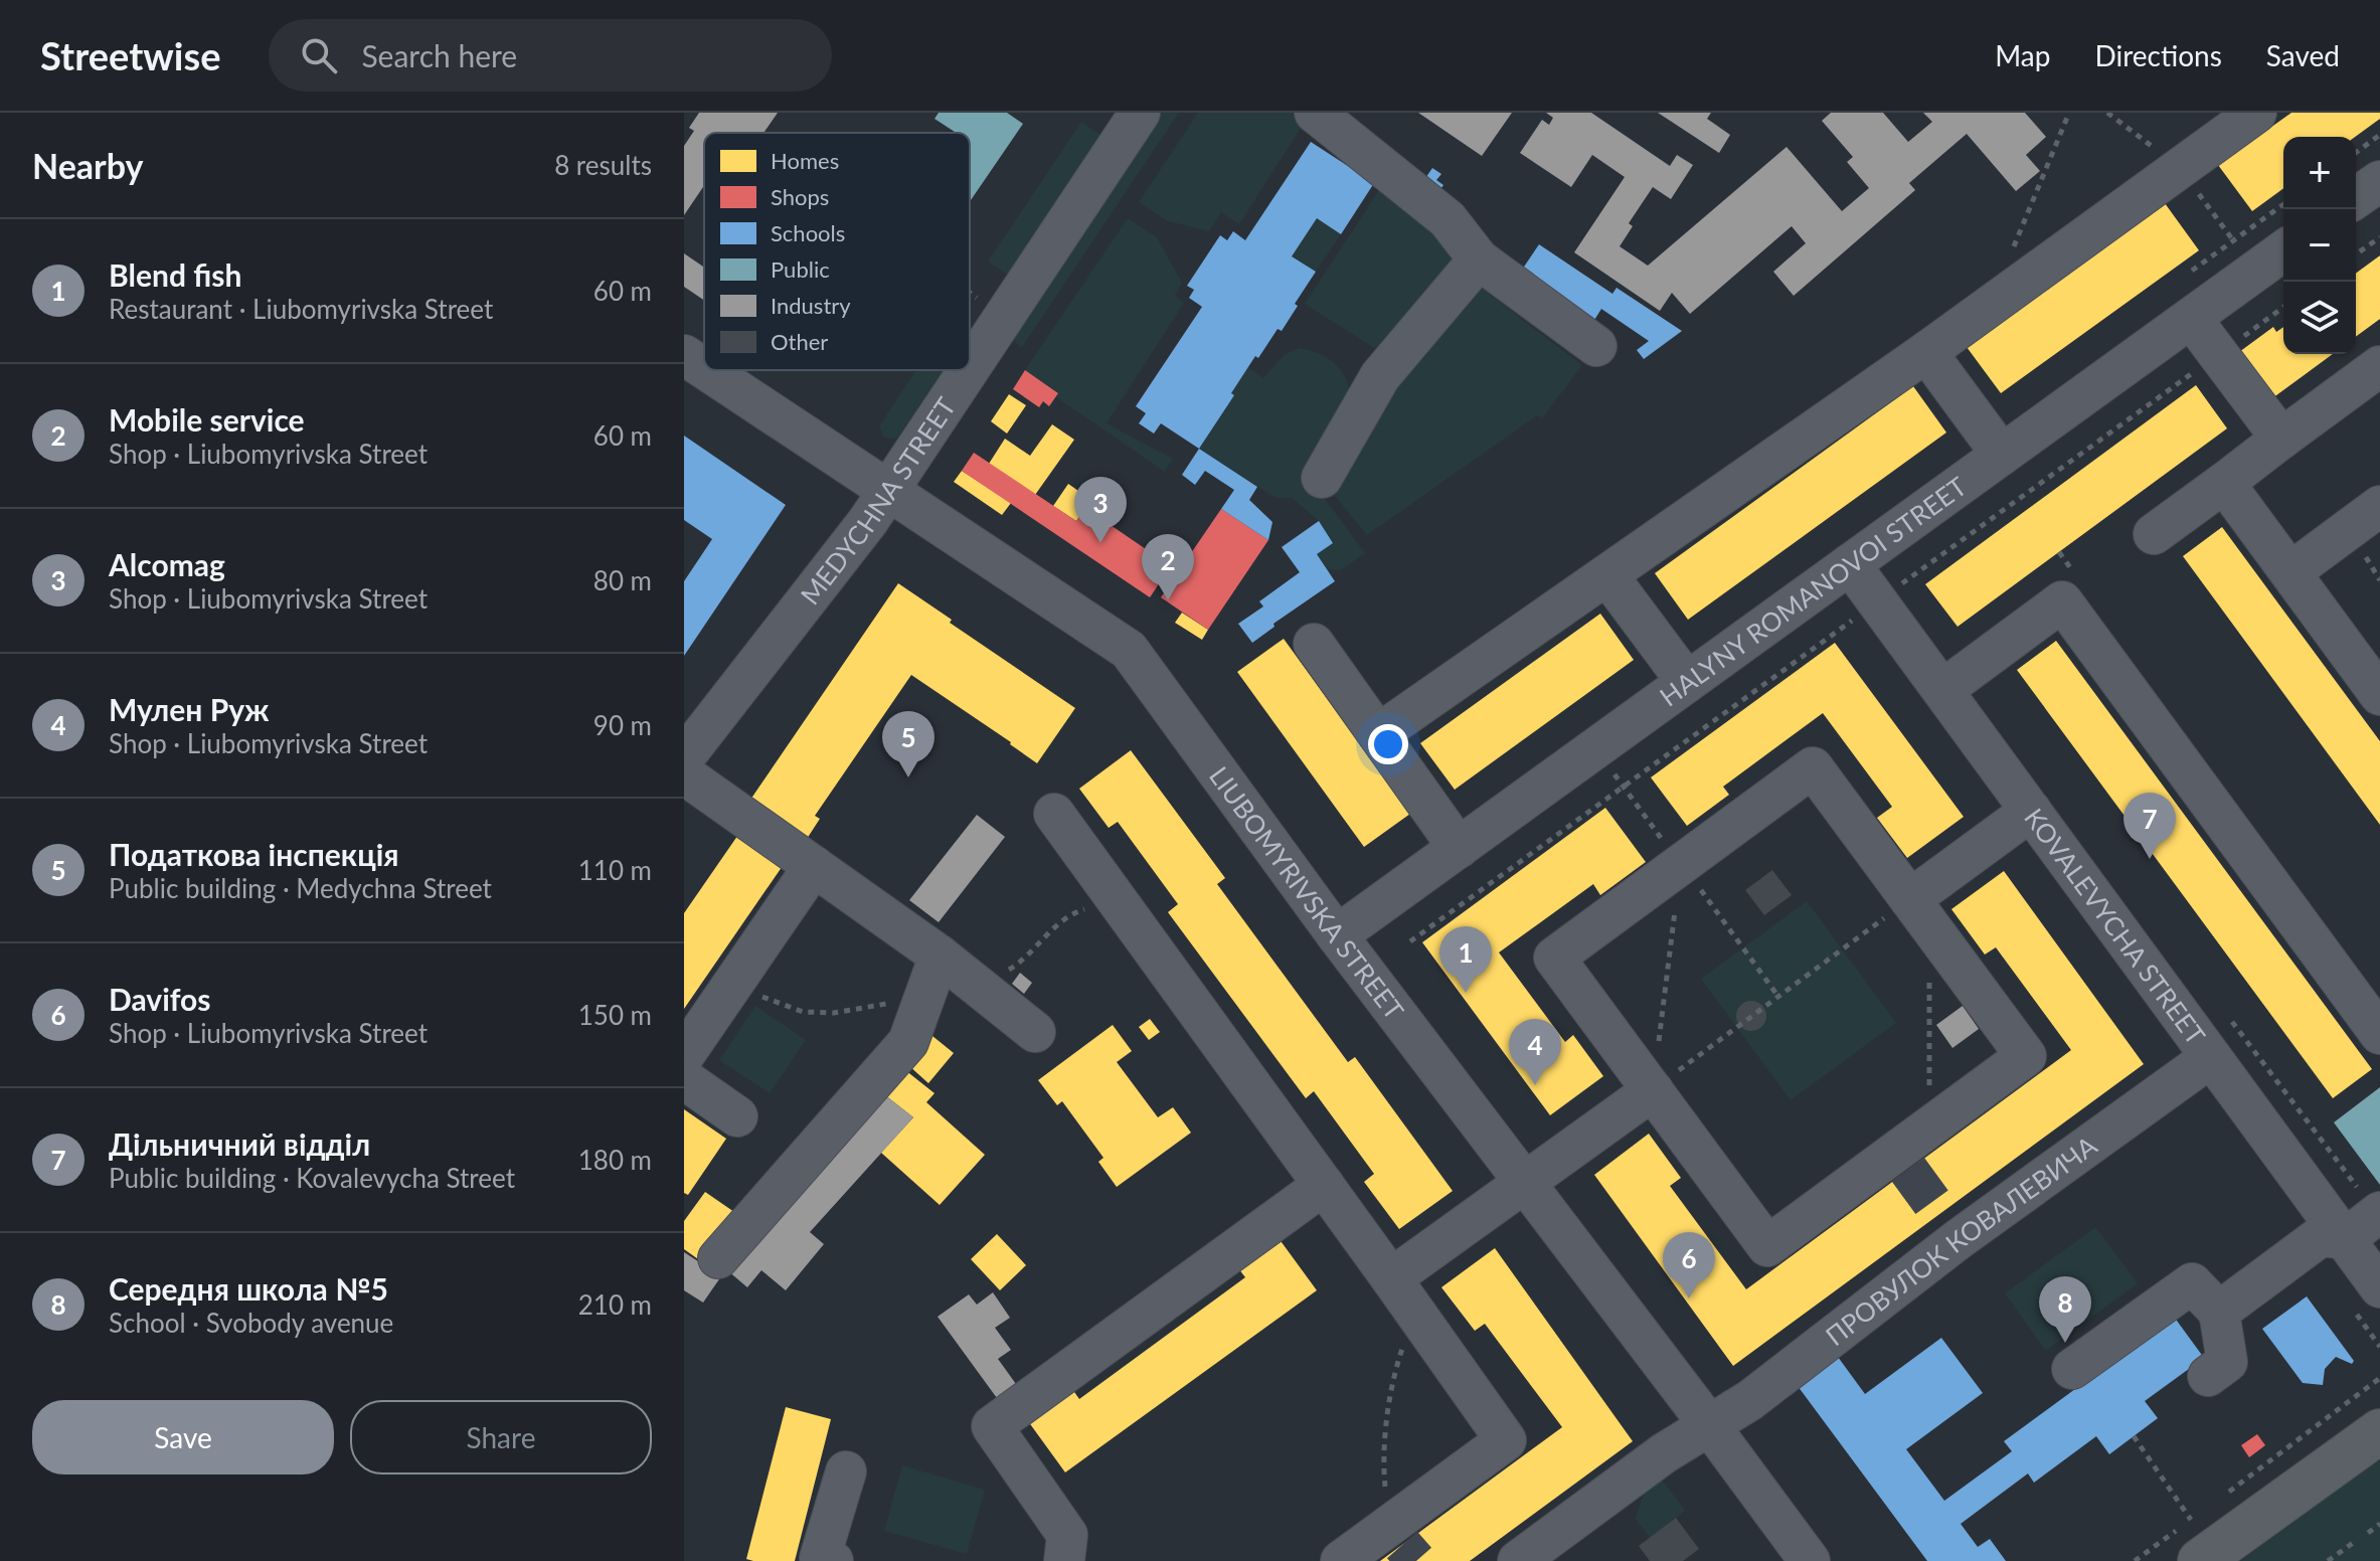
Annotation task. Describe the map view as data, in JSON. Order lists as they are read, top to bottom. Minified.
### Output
{"streets":{"street":["MEDYCHNA STREET","HALYNY ROMANOVOI STREET","LIUBOMYRIVSKA STREET","KOVALEVYCHA STREET","ПРОВУЛОК КОВАЛЕВИЧА"]},"crossings":[["MEDYCHNA STREET","LIUBOMYRIVSKA STREET"],["HALYNY ROMANOVOI STREET","LIUBOMYRIVSKA STREET"],["HALYNY ROMANOVOI STREET","KOVALEVYCHA STREET"],["LIUBOMYRIVSKA STREET","ПРОВУЛОК КОВАЛЕВИЧА"],["KOVALEVYCHA STREET","ПРОВУЛОК КОВАЛЕВИЧА"]],"legend":["Homes","Shops","Schools","Public","Industry","Other"],"page":{"header":"Streetwise","search":"Search here","nav":["Map","Directions","Saved"],"heading":["Nearby","8 results"],"map_buttons":["+","−"],"list":[{"mark":"1","name":"Blend fish","note":"Restaurant · Liubomyrivska Street","value":"60 m"},{"mark":"2","name":"Mobile service","note":"Shop · Liubomyrivska Street","value":"60 m"},{"mark":"3","name":"Alcomag","note":"Shop · Liubomyrivska Street","value":"80 m"},{"mark":"4","name":"Мулен Руж","note":"Shop · Liubomyrivska Street","value":"90 m"},{"mark":"5","name":"Податкова інспекція","note":"Public building · Medychna Street","value":"110 m"},{"mark":"6","name":"Davifos","note":"Shop · Liubomyrivska Street","value":"150 m"},{"mark":"7","name":"Дільничний відділ","note":"Public building · Kovalevycha Street","value":"180 m"},{"mark":"8","name":"Середня школа №5","note":"School · Svobody avenue","value":"210 m"}],"pins":["3","2","5","7","1","4","6","8"],"buttons":["Save","Share"]}}
